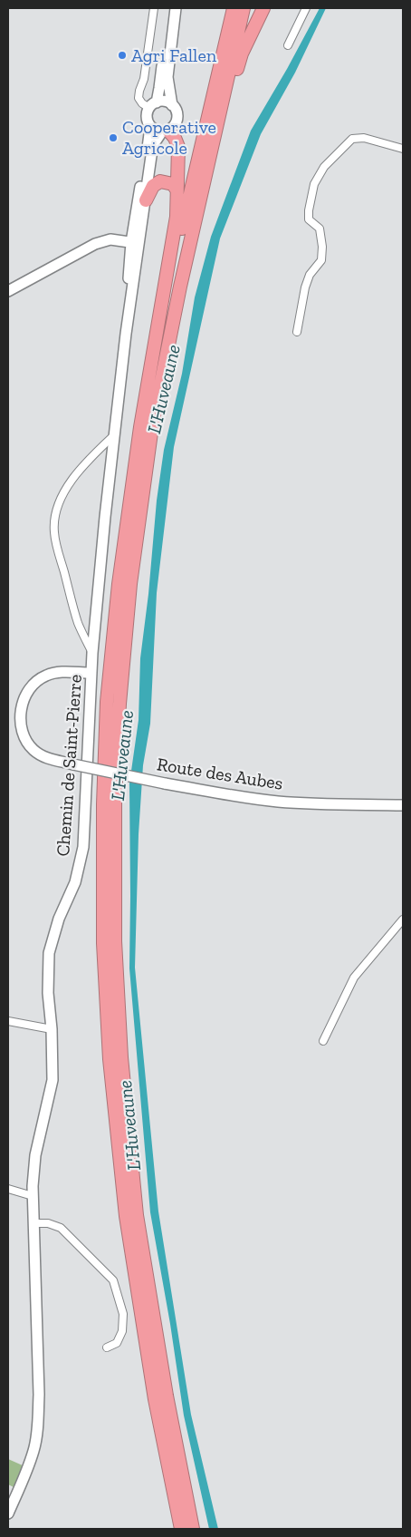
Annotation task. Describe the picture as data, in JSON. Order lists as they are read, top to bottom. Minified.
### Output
{"streets":{"main road":["Chemin de Saint-Pierre","Route des Aubes"]},"crossings":[["Chemin de Saint-Pierre","Route des Aubes"]],"water":["L'Huveaune"],"places":["Agri Fallen","Cooperative Agricole"]}
